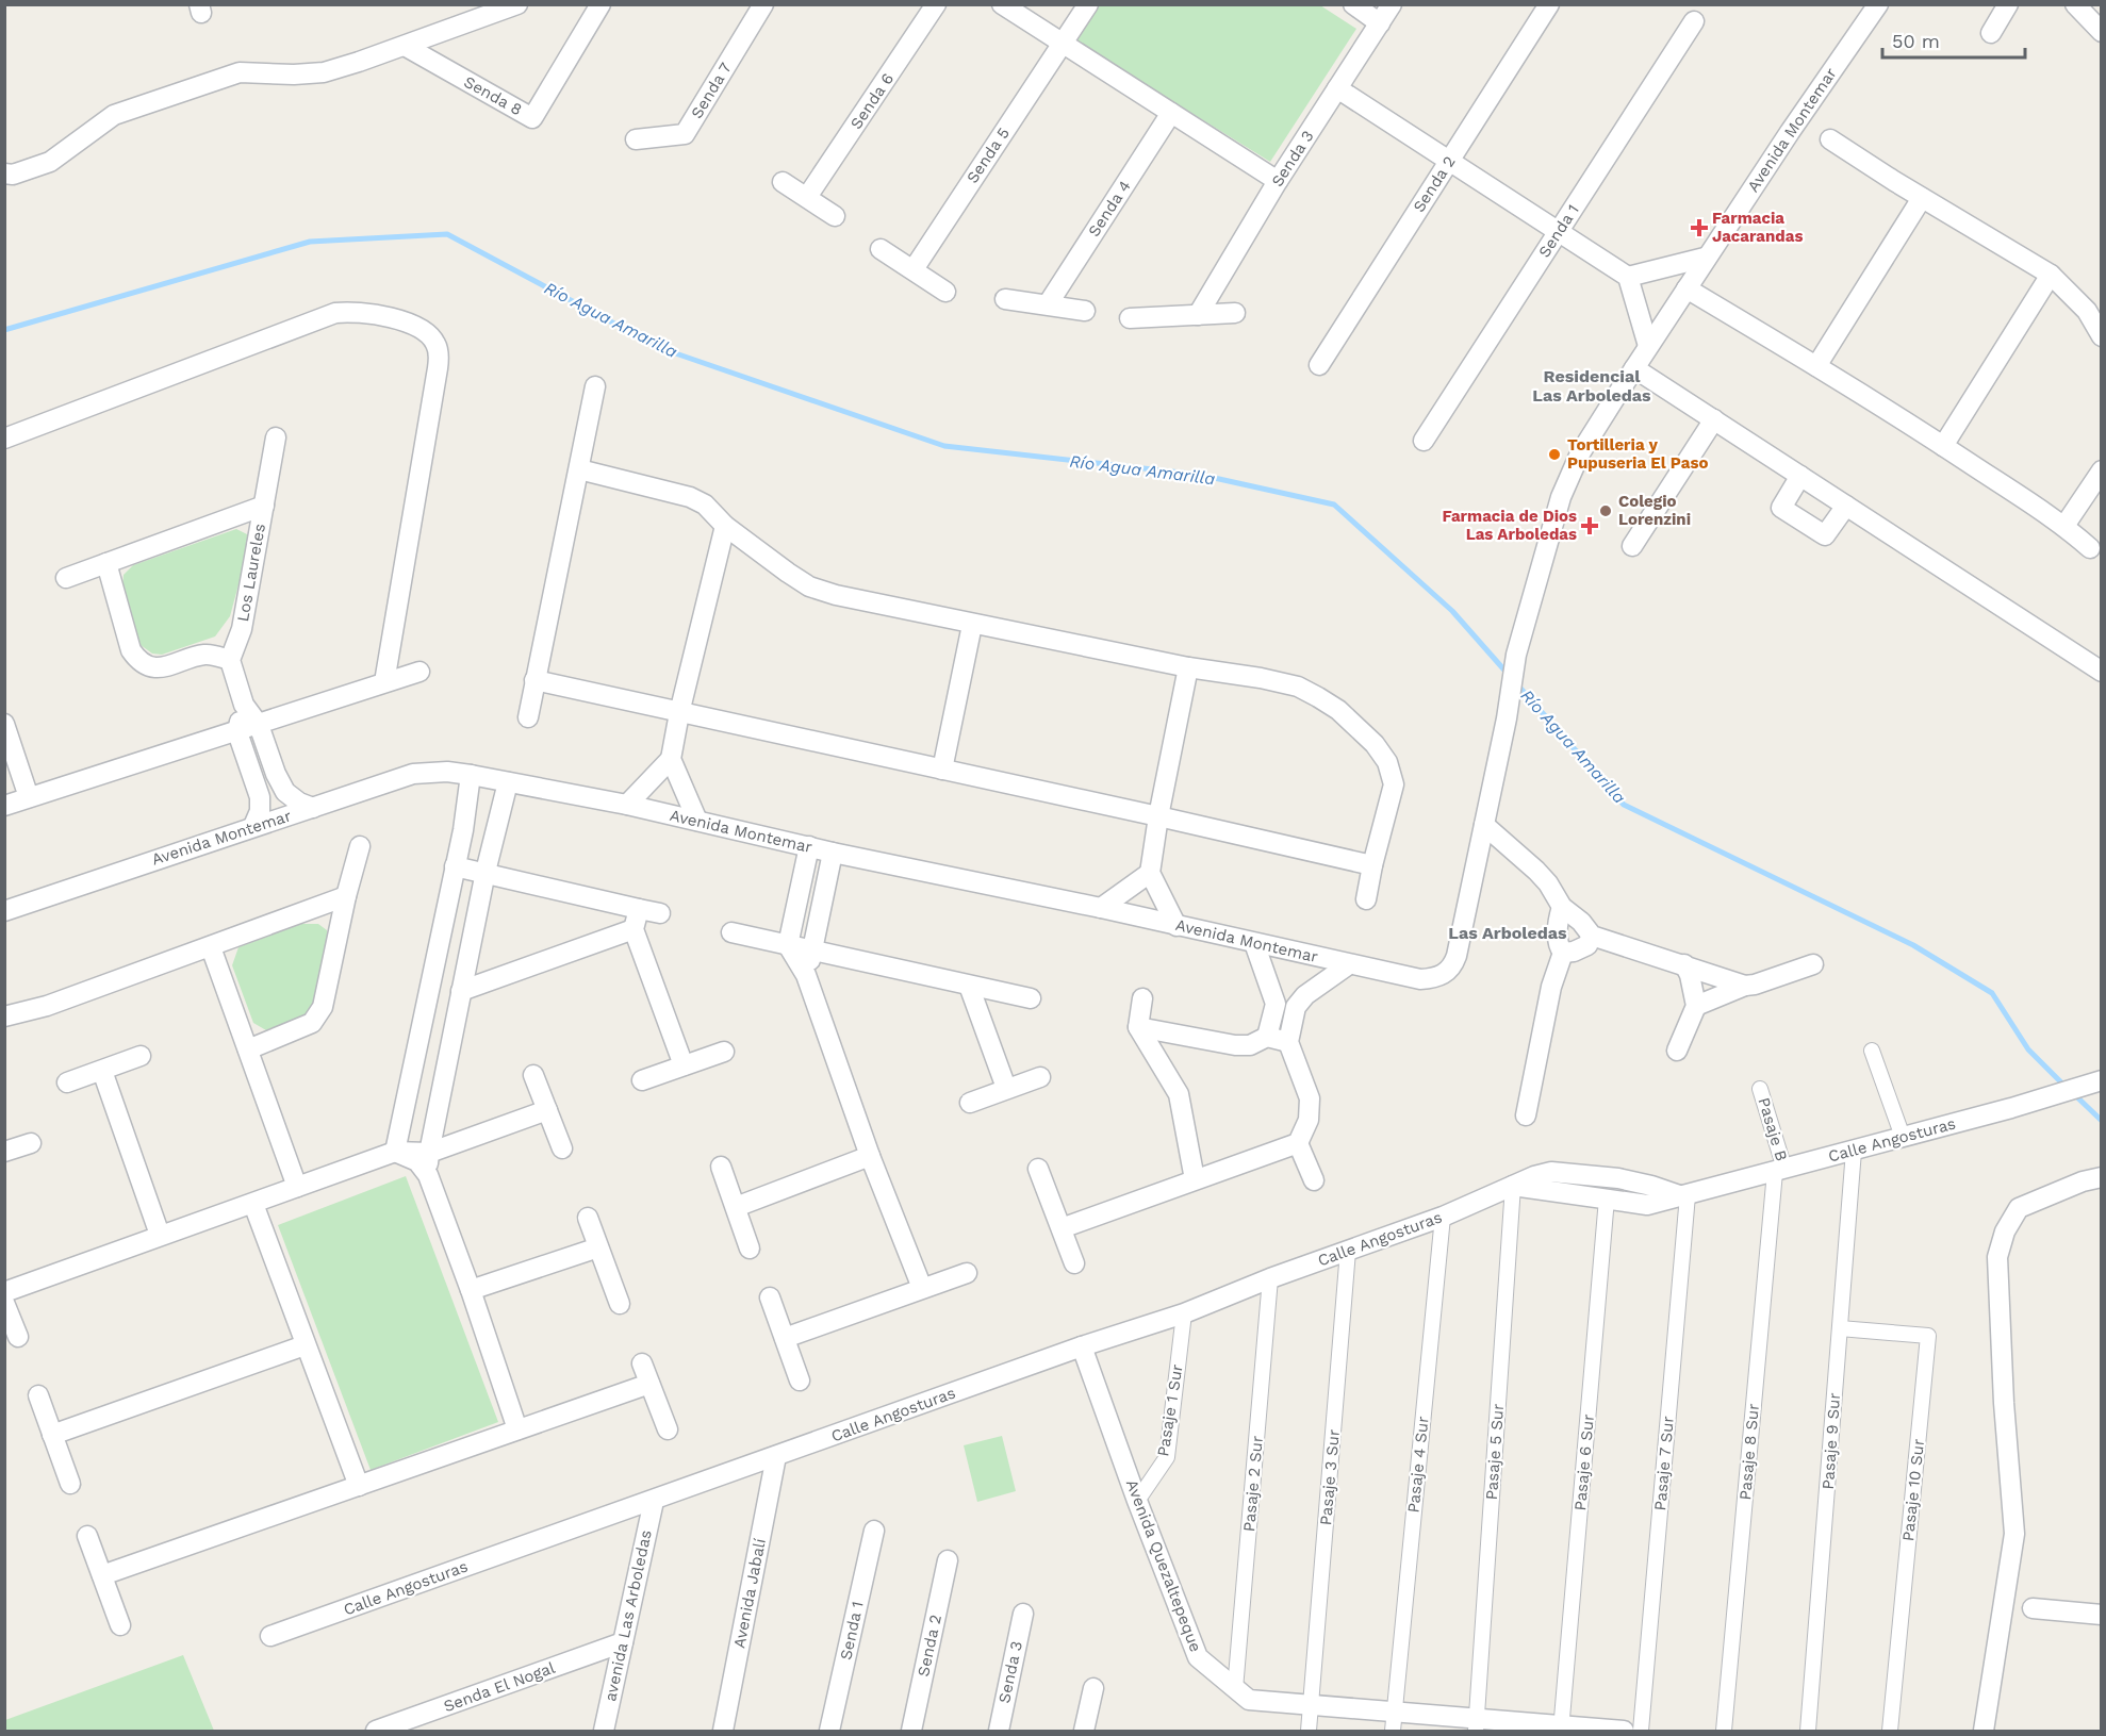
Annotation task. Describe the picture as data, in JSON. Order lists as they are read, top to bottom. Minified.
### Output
{"streets":{"street":["Senda 7","Senda 8","Senda 6","Avenida Montemar","Senda 5","Senda 3","Senda 2","Senda 4","Senda 1","Los Laureles","Pasaje B","Calle Angosturas","Pasaje 1 Sur","Pasaje 9 Sur","Pasaje 5 Sur","Pasaje 8 Sur","Pasaje 6 Sur","Pasaje 7 Sur","Pasaje 4 Sur","Pasaje 3 Sur","Pasaje 2 Sur","Pasaje 10 Sur","Avenida Quezaltepeque","Avenida Jabalí","avenida Las Arboledas","Senda El Nogal"]},"crossings":[["Pasaje B","Calle Angosturas"],["Pasaje B","Pasaje 8 Sur"],["Calle Angosturas","Pasaje 1 Sur"],["Calle Angosturas","Pasaje 9 Sur"],["Calle Angosturas","Pasaje 5 Sur"],["Calle Angosturas","Pasaje 8 Sur"],["Calle Angosturas","Pasaje 6 Sur"],["Calle Angosturas","Pasaje 7 Sur"],["Calle Angosturas","Pasaje 4 Sur"],["Calle Angosturas","Pasaje 3 Sur"],["Calle Angosturas","Pasaje 2 Sur"],["Calle Angosturas","Avenida Quezaltepeque"],["Calle Angosturas","Avenida Jabalí"],["Calle Angosturas","avenida Las Arboledas"],["Pasaje 1 Sur","Avenida Quezaltepeque"],["Pasaje 9 Sur","Pasaje 10 Sur"],["Pasaje 5 Sur","Avenida Quezaltepeque"],["Pasaje 6 Sur","Avenida Quezaltepeque"],["Pasaje 4 Sur","Avenida Quezaltepeque"],["Pasaje 3 Sur","Avenida Quezaltepeque"],["Pasaje 2 Sur","Avenida Quezaltepeque"],["avenida Las Arboledas","Senda El Nogal"]],"districts":["Residencial Las Arboledas","Las Arboledas"],"water":["Río Agua Amarilla"],"places":{"health":["Farmacia Jacarandas","Farmacia de Dios Las Arboledas"],"other":["Tortilleria y Pupuseria El Paso","Colegio Lorenzini"]},"scale_bar":"50 m"}
